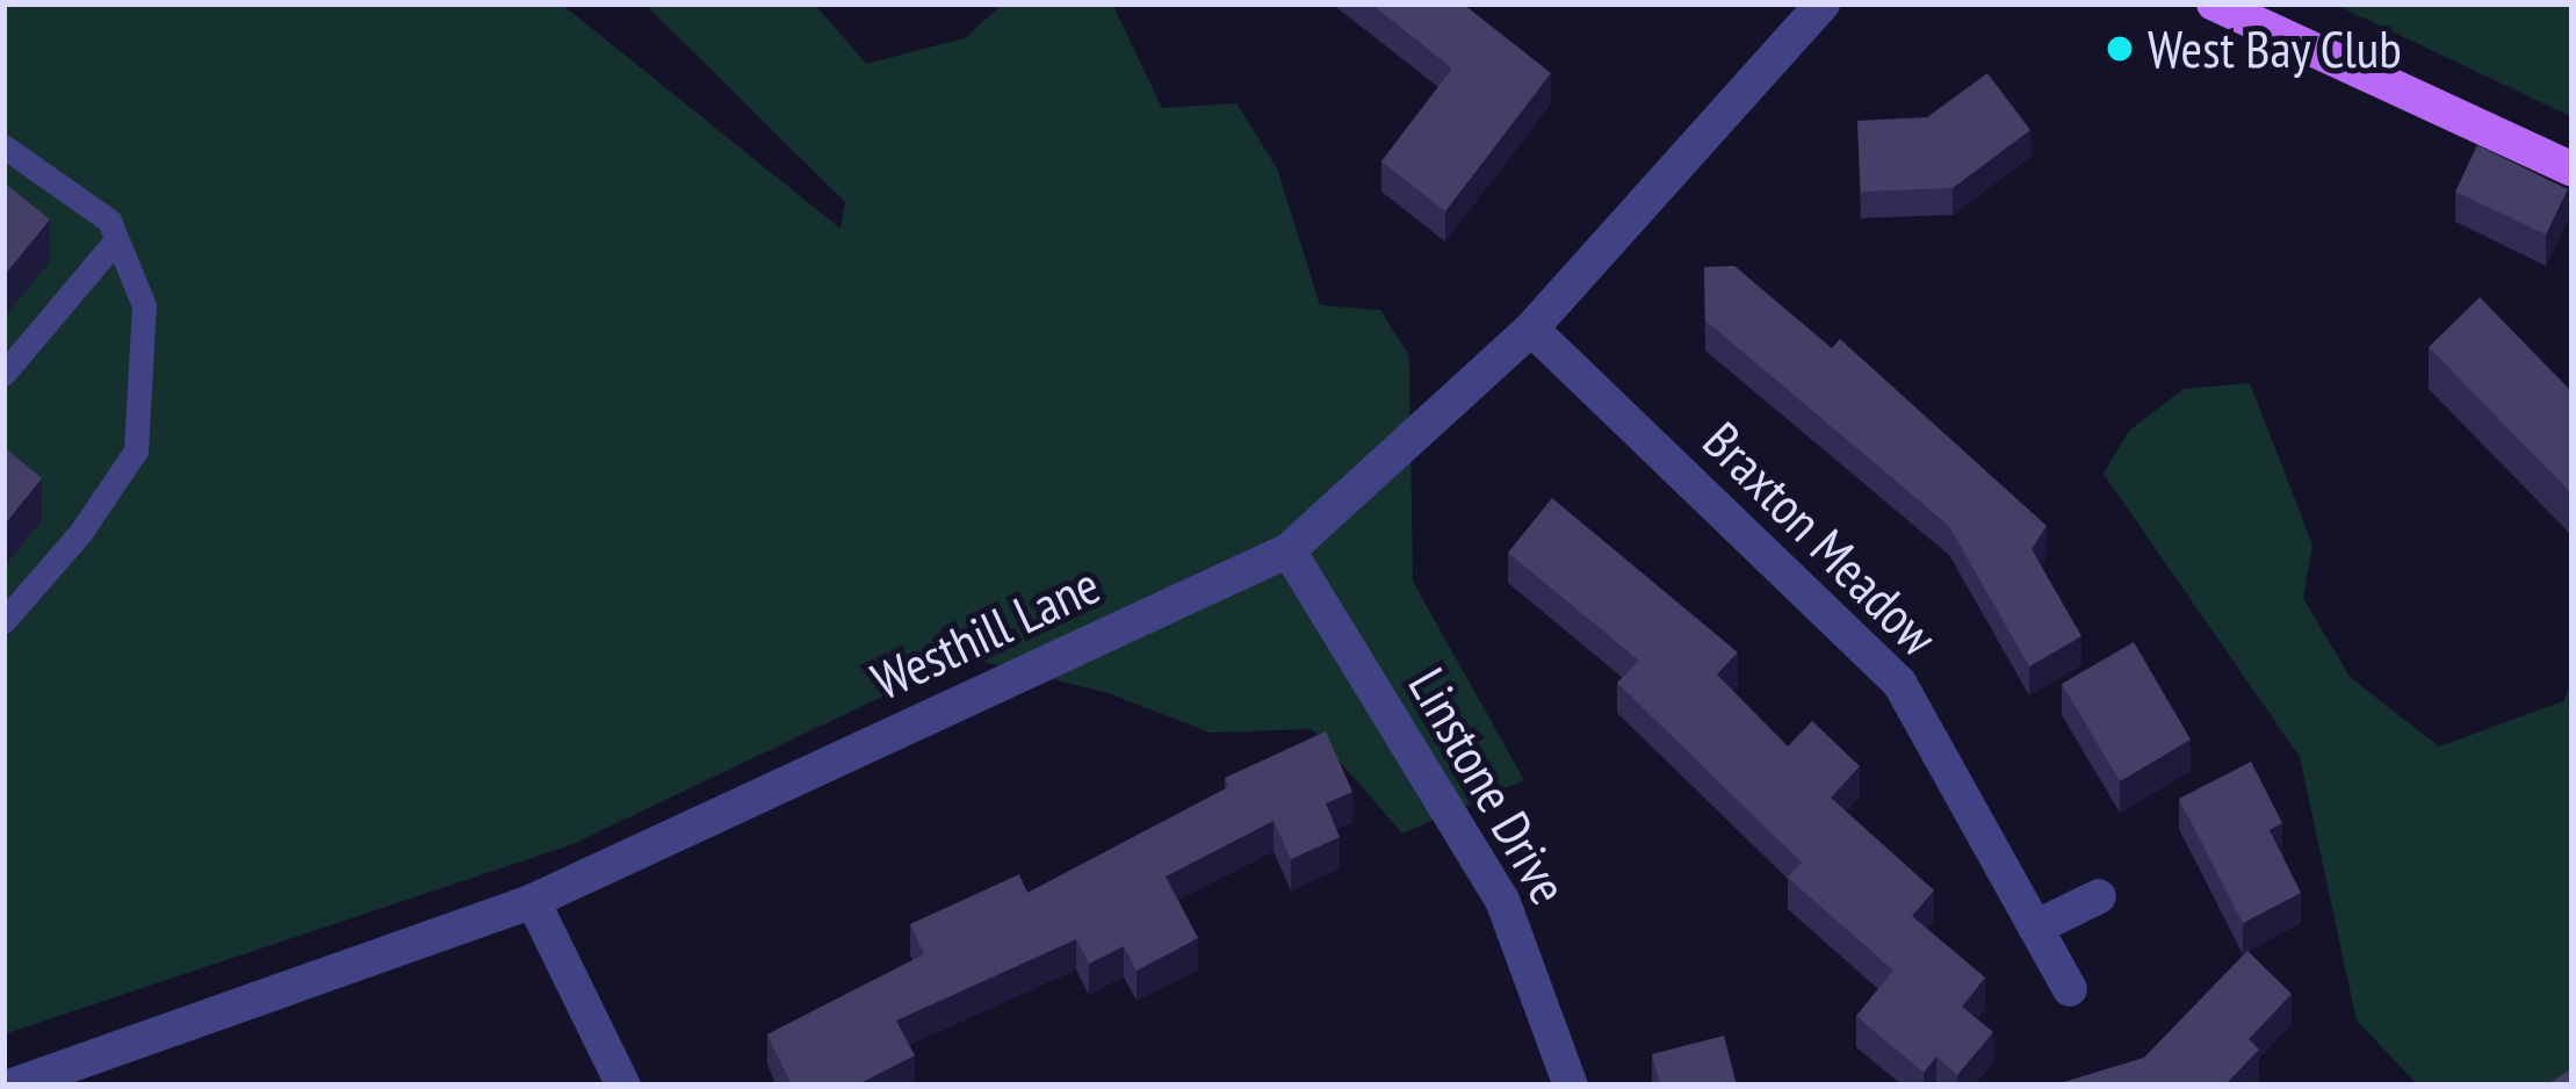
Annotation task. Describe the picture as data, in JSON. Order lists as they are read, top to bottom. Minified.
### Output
{"streets":{"street":["Braxton Meadow","Westhill Lane","Linstone Drive"]},"crossings":[["Braxton Meadow","Westhill Lane"],["Westhill Lane","Linstone Drive"]],"places":["West Bay Club"]}
